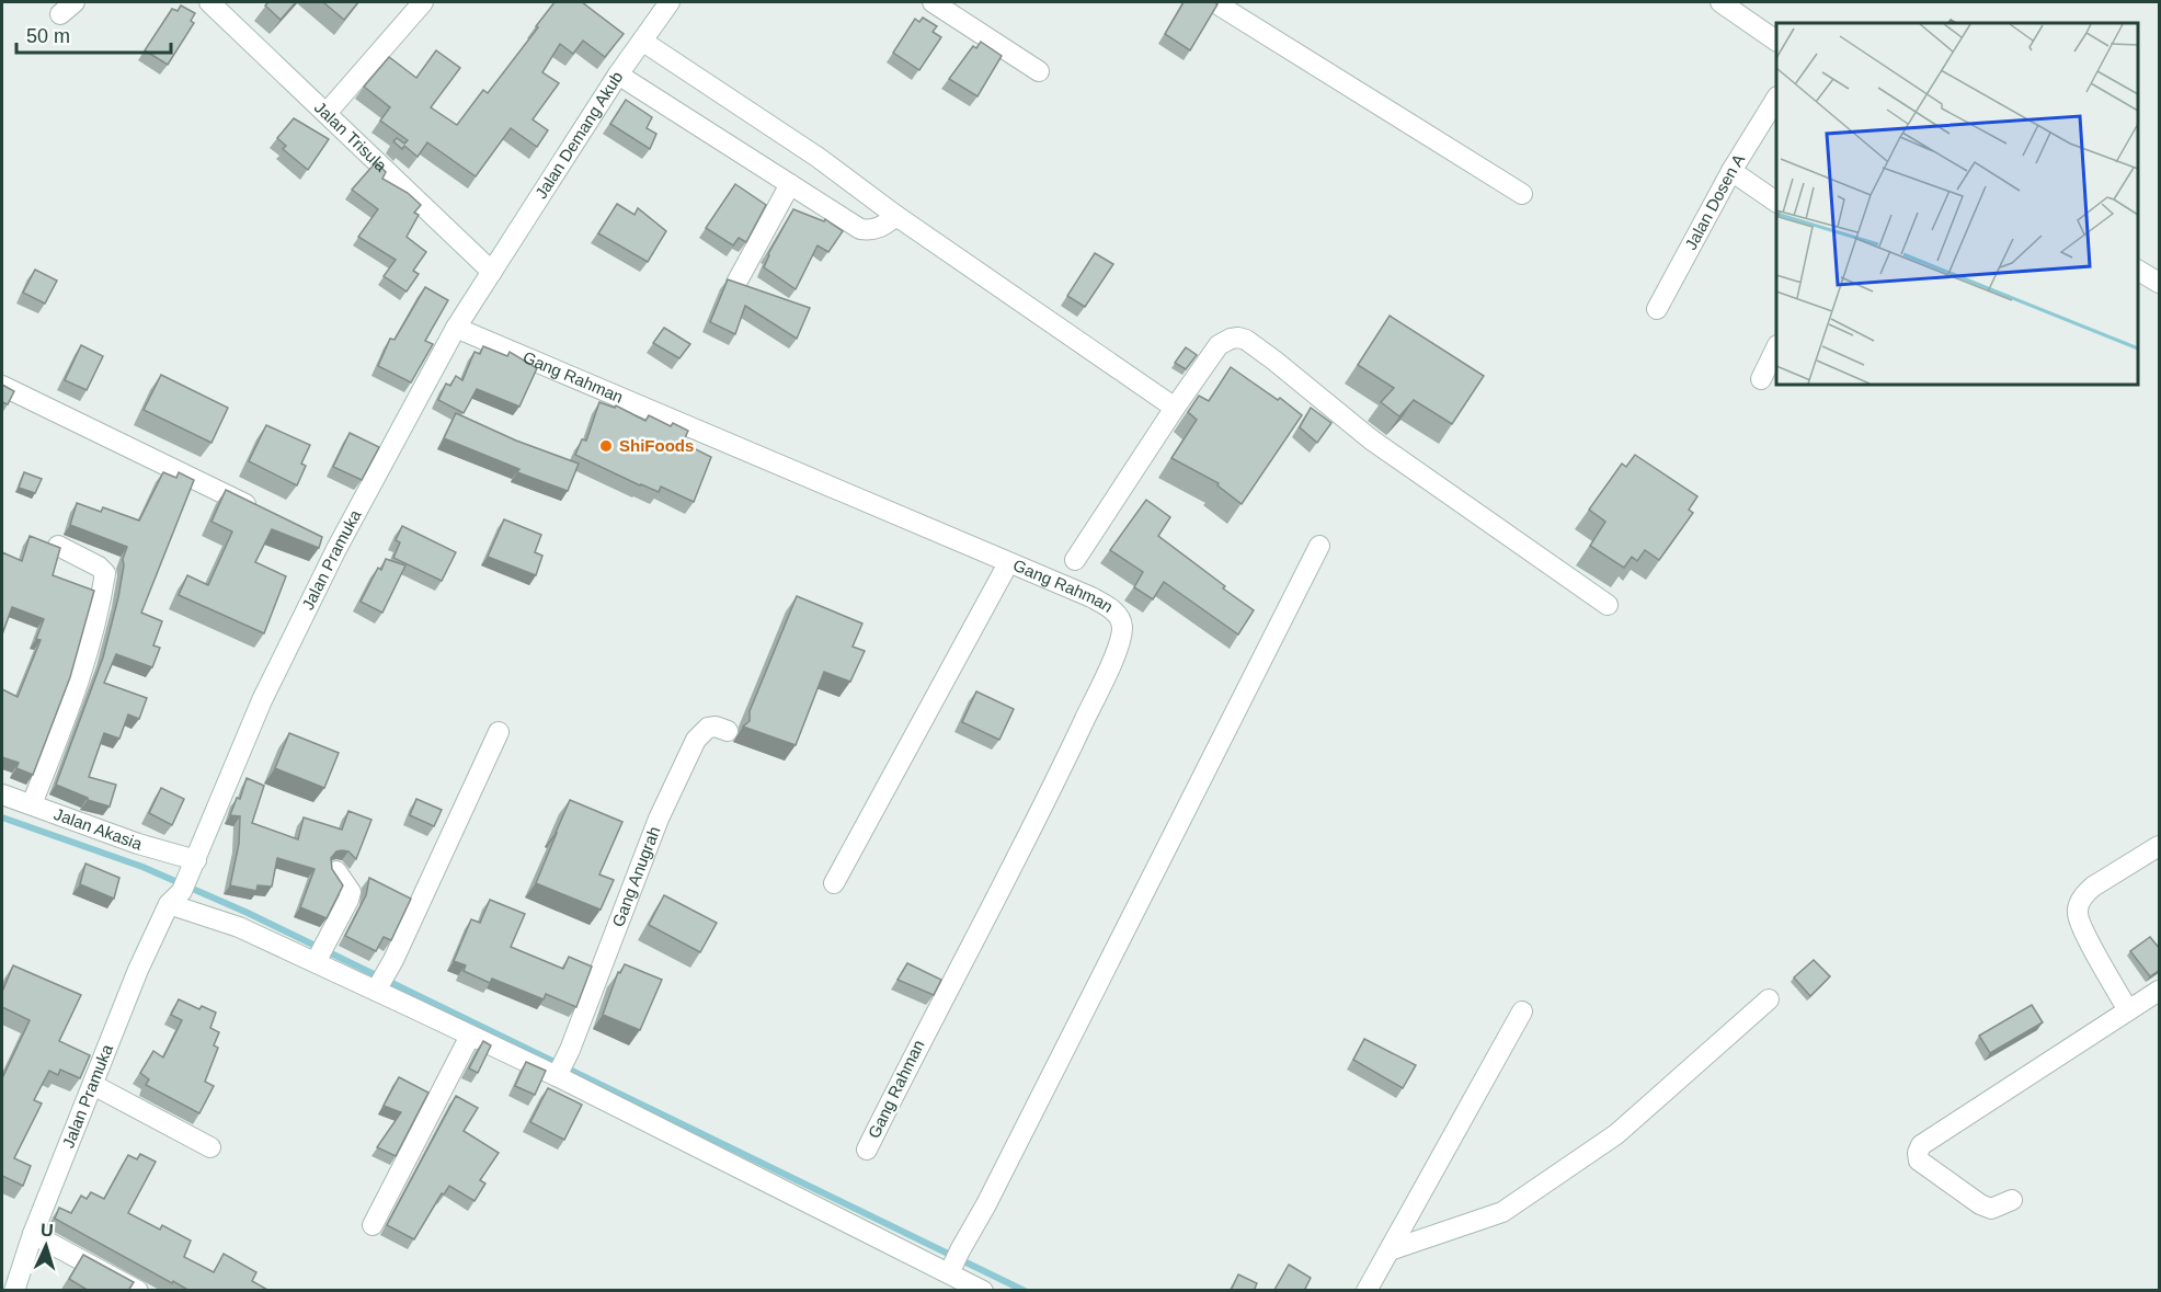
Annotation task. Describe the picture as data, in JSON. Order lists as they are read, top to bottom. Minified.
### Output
{"streets":{"street":["Jalan Trisula","Jalan Demang Akub","Jalan Dosen A","Gang Rahman","Jalan Pramuka","Jalan Akasia","Gang Anugrah"]},"crossings":[["Jalan Trisula","Jalan Demang Akub"],["Jalan Trisula","Jalan Pramuka"],["Jalan Demang Akub","Jalan Pramuka"],["Gang Rahman","Jalan Pramuka"],["Jalan Pramuka","Jalan Akasia"]],"places":["ShiFoods"],"scale_bar":"50 m","north":"top"}
